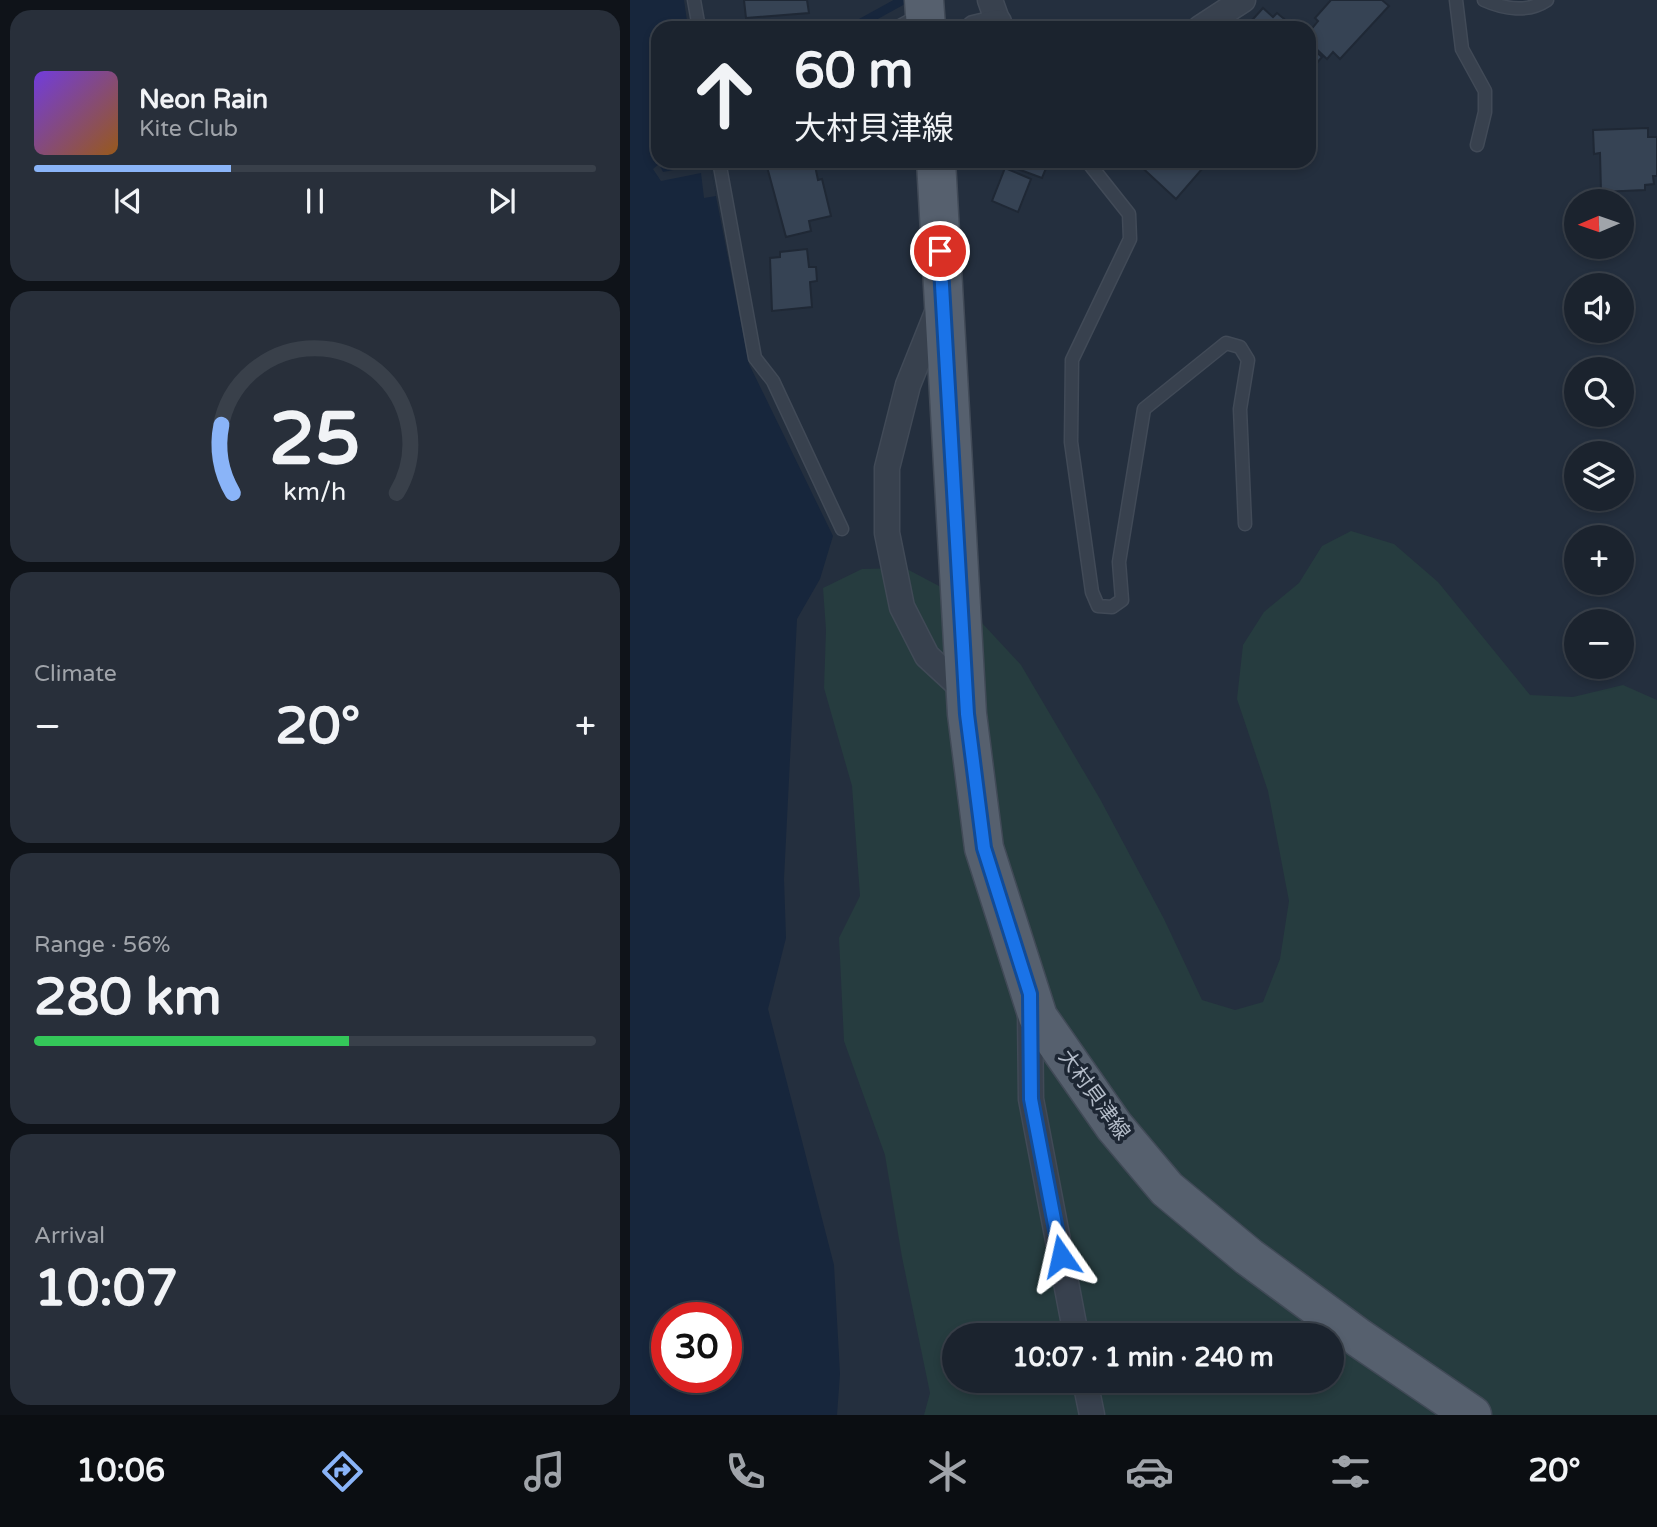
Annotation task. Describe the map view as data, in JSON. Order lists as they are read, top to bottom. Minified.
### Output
{"streets":{"main road":["大村貝津線"]},"north":"left","page":{"turn":["60 m","大村貝津線"],"song":["Neon Rain","Kite Club"],"map_buttons":["+","−"],"tile":["Climate",["Range · 56%","280 km"],["Arrival","10:07"]],"heat":["−","20°","+"],"limit":"30","trip":"10:07 · 1 min · 240 m","tabs":["10:06","20°"],"gauge":["25","km/h"]}}
